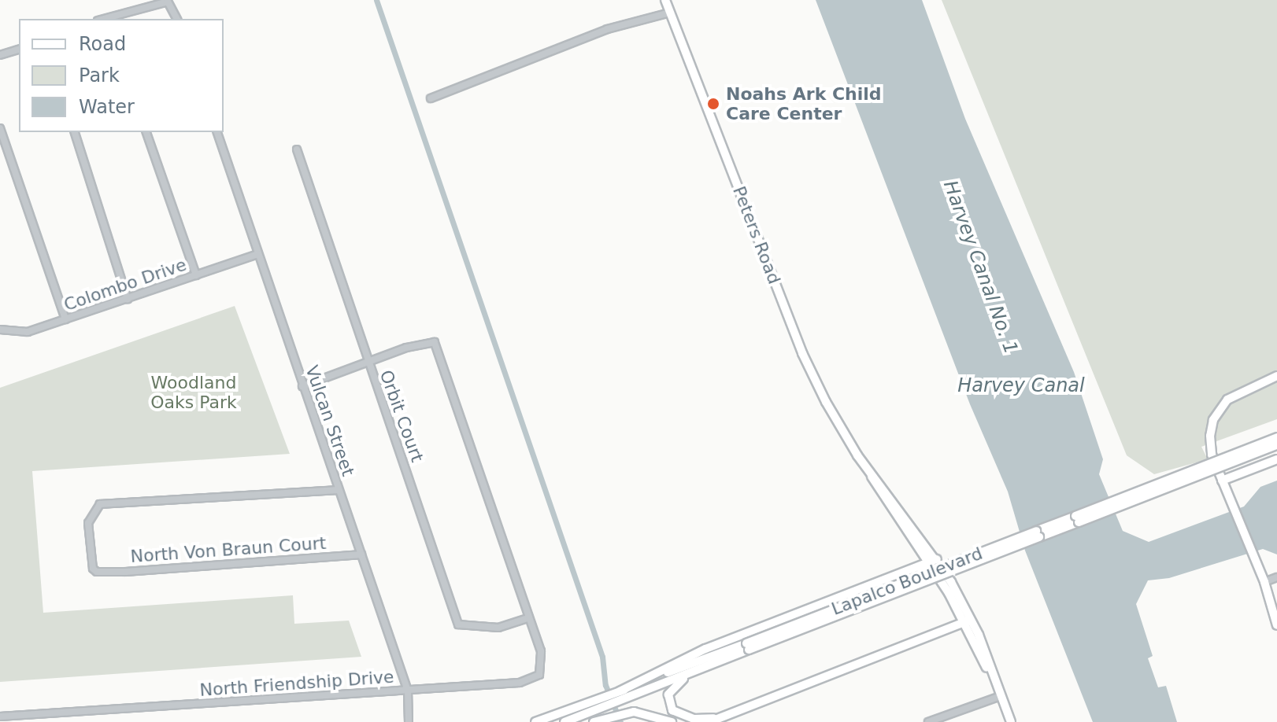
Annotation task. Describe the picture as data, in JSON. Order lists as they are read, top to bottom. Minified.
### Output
{"streets":{"main road":["Peters Road","Lapalco Boulevard"],"street":["Colombo Drive","Orbit Court","Vulcan Street","North Von Braun Court","North Friendship Drive"]},"crossings":[["Colombo Drive","Vulcan Street"],["Orbit Court","North Friendship Drive"],["Vulcan Street","North Von Braun Court"],["Vulcan Street","North Friendship Drive"]],"water":["Harvey Canal No. 1","Harvey Canal"],"parks":["Woodland Oaks Park"],"places":["Noahs Ark Child Care Center"],"legend":["Road","Park","Water"]}
